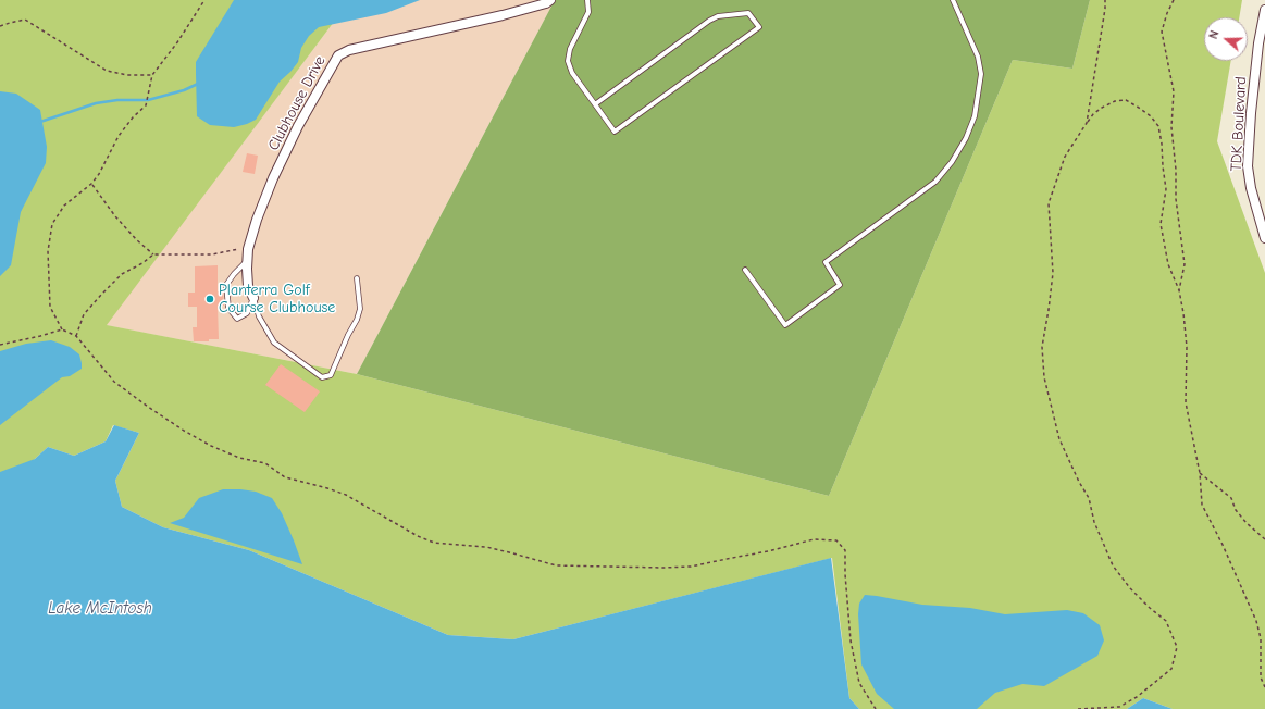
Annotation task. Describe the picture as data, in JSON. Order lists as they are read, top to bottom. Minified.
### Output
{"streets":{"street":["Clubhouse Drive","TDK Boulevard"]},"water":["Lake McIntosh"],"places":["Planterra Golf Course Clubhouse"],"north":"left"}
